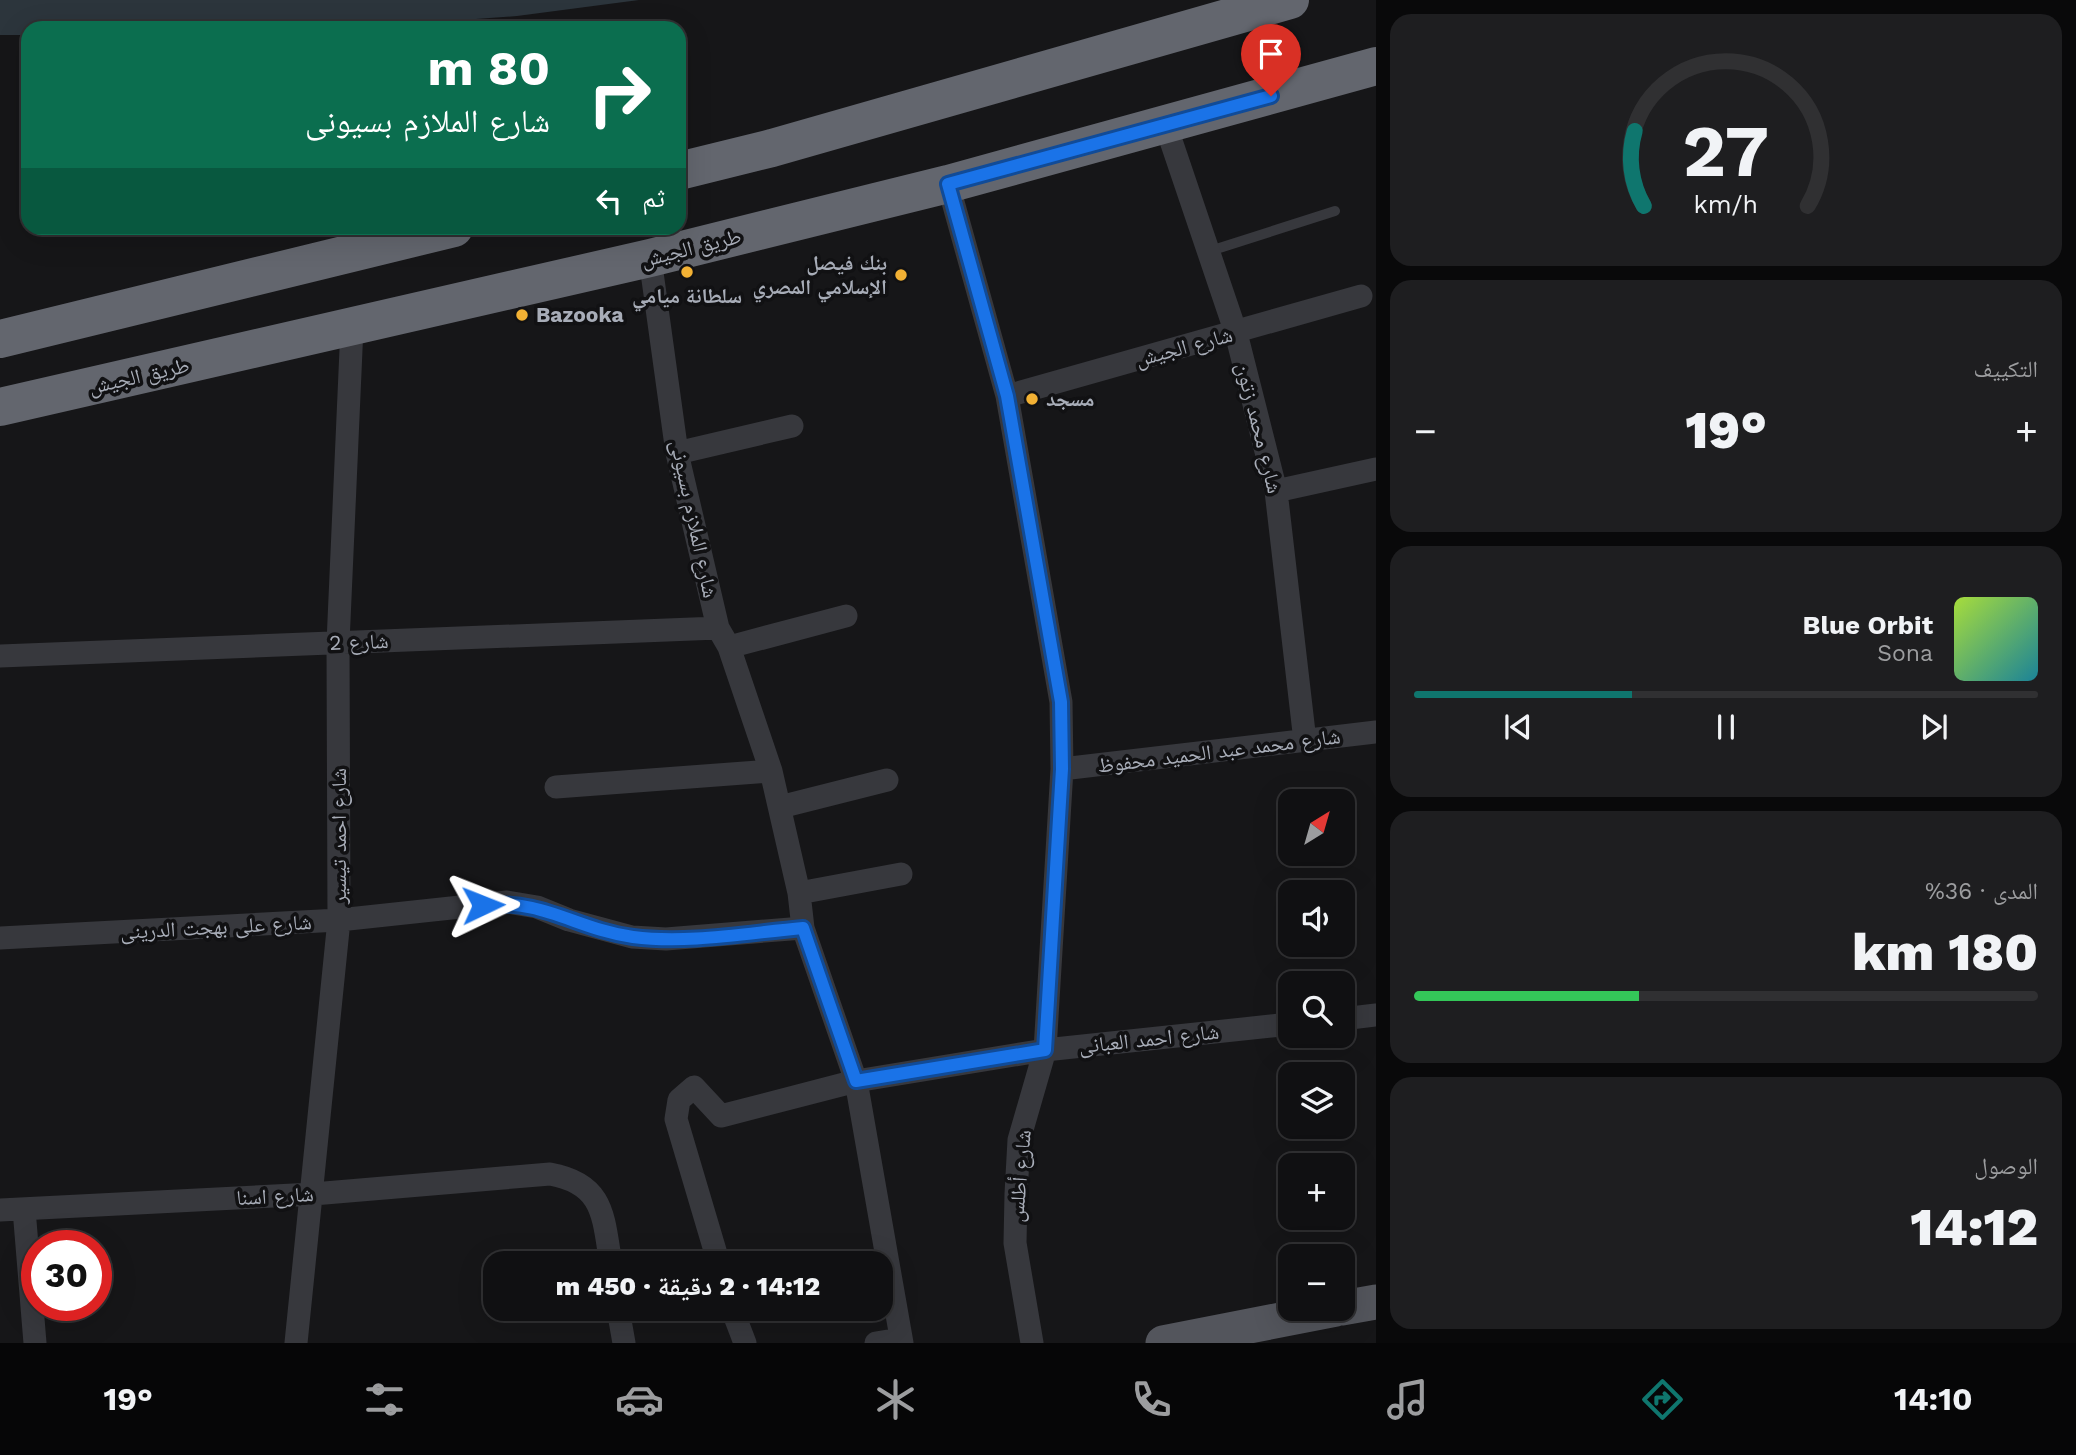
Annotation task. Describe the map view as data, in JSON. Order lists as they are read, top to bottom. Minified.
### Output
{"streets":{"highway":["طريق الجيش"],"street":["شارع الجيش","شارع محمد زتون","شارع الملازم بسيونى","شارع 2","شارع محمد عبد الحميد محفوظ","شارع احمد تيسير","شارع على بهجت الدرينى","شارع احمد العبانى","شارع أطلس","شارع اسنا"]},"crossings":[["طريق الجيش","شارع محمد زتون"],["طريق الجيش","شارع الملازم بسيونى"],["طريق الجيش","شارع احمد تيسير"],["طريق الجيش","شارع أطلس"],["شارع الجيش","شارع محمد زتون"],["شارع الجيش","شارع أطلس"],["شارع محمد زتون","شارع محمد عبد الحميد محفوظ"],["شارع الملازم بسيونى","شارع 2"],["شارع الملازم بسيونى","شارع على بهجت الدرينى"],["شارع الملازم بسيونى","شارع احمد العبانى"],["شارع 2","شارع احمد تيسير"],["شارع محمد عبد الحميد محفوظ","شارع أطلس"],["شارع احمد تيسير","شارع على بهجت الدرينى"],["شارع احمد تيسير","شارع اسنا"],["شارع احمد العبانى","شارع أطلس"]],"places":["سلطانة ميامي","بنك فيصل الإسلامي المصري","Bazooka","مسجد"],"north":"top right","page":{"turn":["80 m","شارع الملازم بسيونى"],"then":"ثم","tile":["التكييف",["المدى · 36%","180 km"],["الوصول","14:12"]],"heat":["−","19°","+"],"song":["Blue Orbit","Sona"],"map_buttons":["+","−"],"limit":"30","trip":"14:12 · 2 دقيقة · 450 m","tabs":["14:10","19°"],"gauge":["27","km/h"]}}
